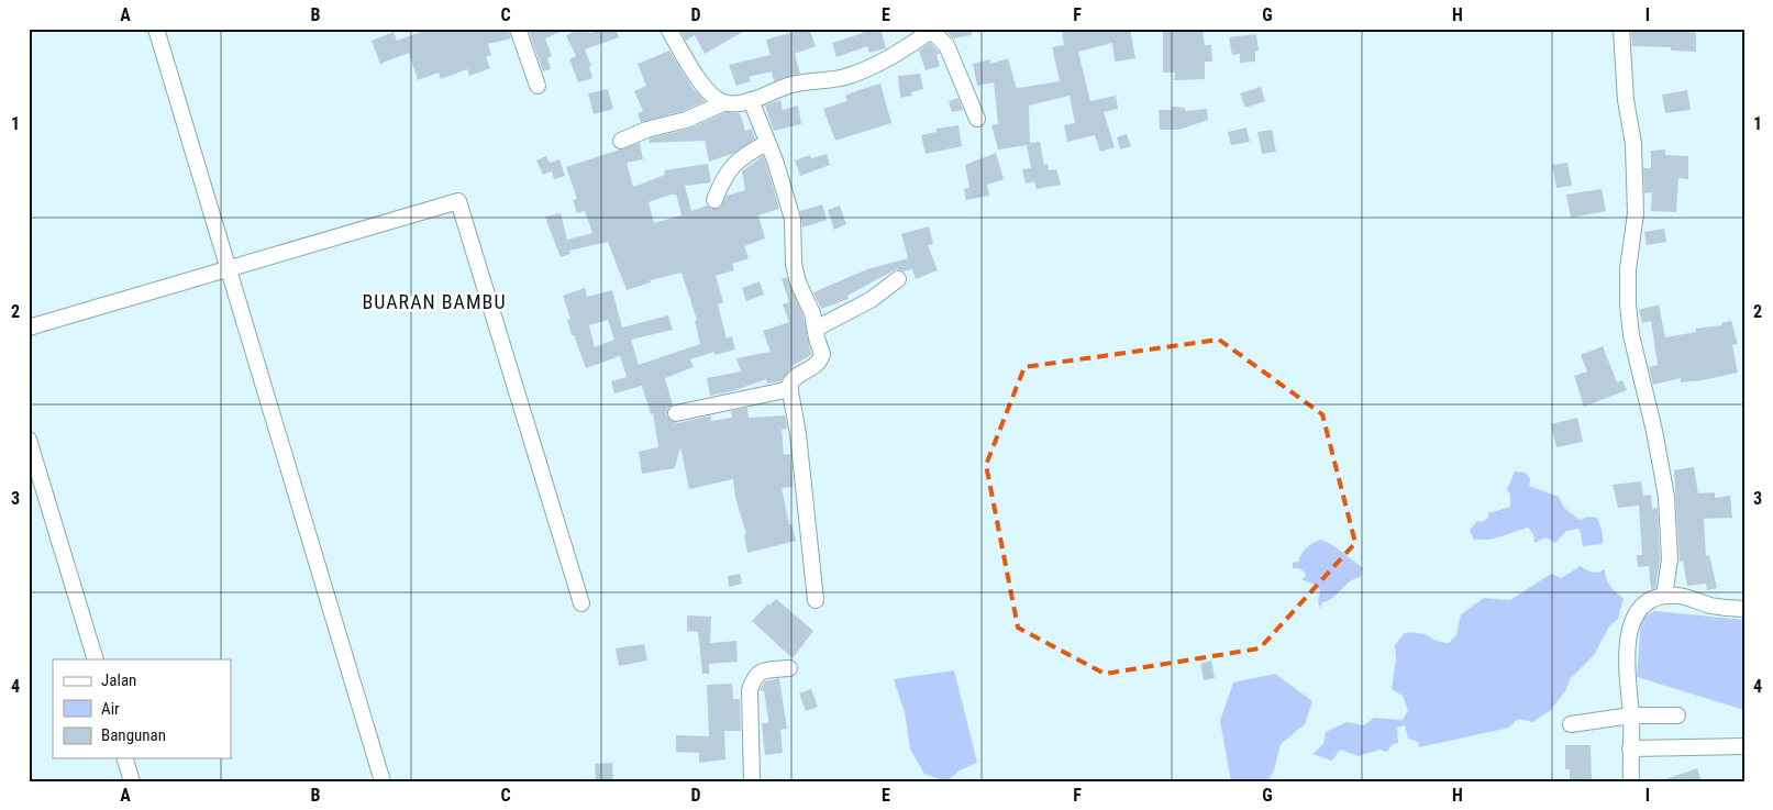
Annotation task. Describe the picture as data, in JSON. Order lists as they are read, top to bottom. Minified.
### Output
{"districts":["BUARAN BAMBU"],"legend":["Jalan","Air","Bangunan"],"grid":{"columns":["A","B","C","D","E","F","G","H","I"],"rows":["1","2","3","4"]}}
